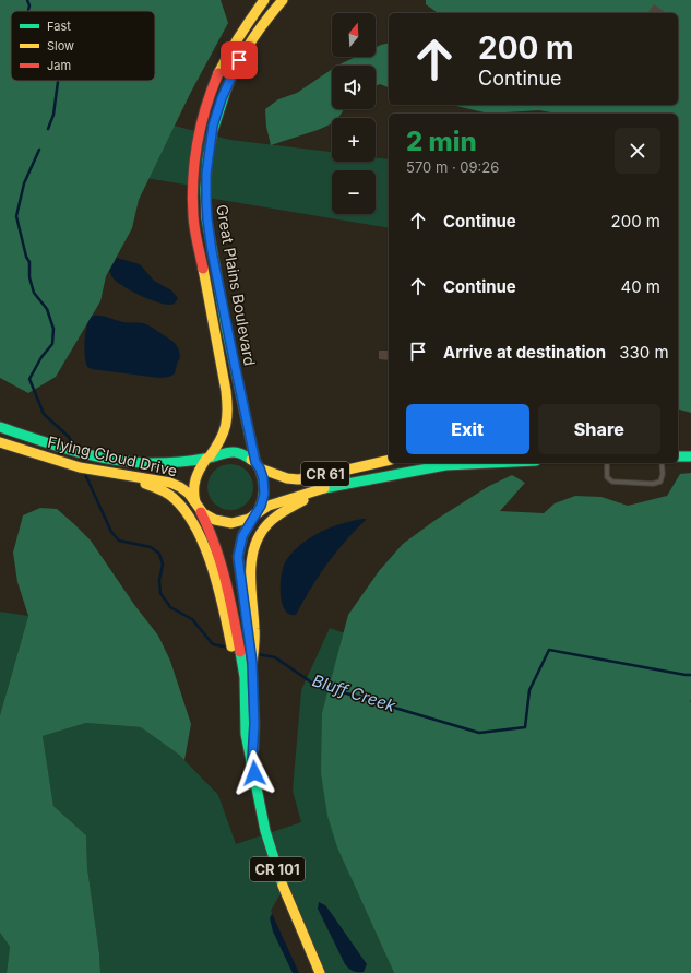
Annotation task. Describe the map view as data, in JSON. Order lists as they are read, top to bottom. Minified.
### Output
{"streets":{"main road":["Great Plains Boulevard","Flying Cloud Drive","CR 61","CR 101"]},"crossings":[["Great Plains Boulevard","Flying Cloud Drive"]],"water":["Bluff Creek"],"legend":["Fast","Slow","Jam"],"north":"top","page":{"map_buttons":["+","−"],"turn":["200 m","Continue"],"heading":["2 min","570 m · 09:26"],"list":[{"name":"Continue","value":"200 m"},{"name":"Continue","value":"40 m"},{"name":"Arrive at destination","value":"330 m"}],"buttons":["Exit","Share"]}}
